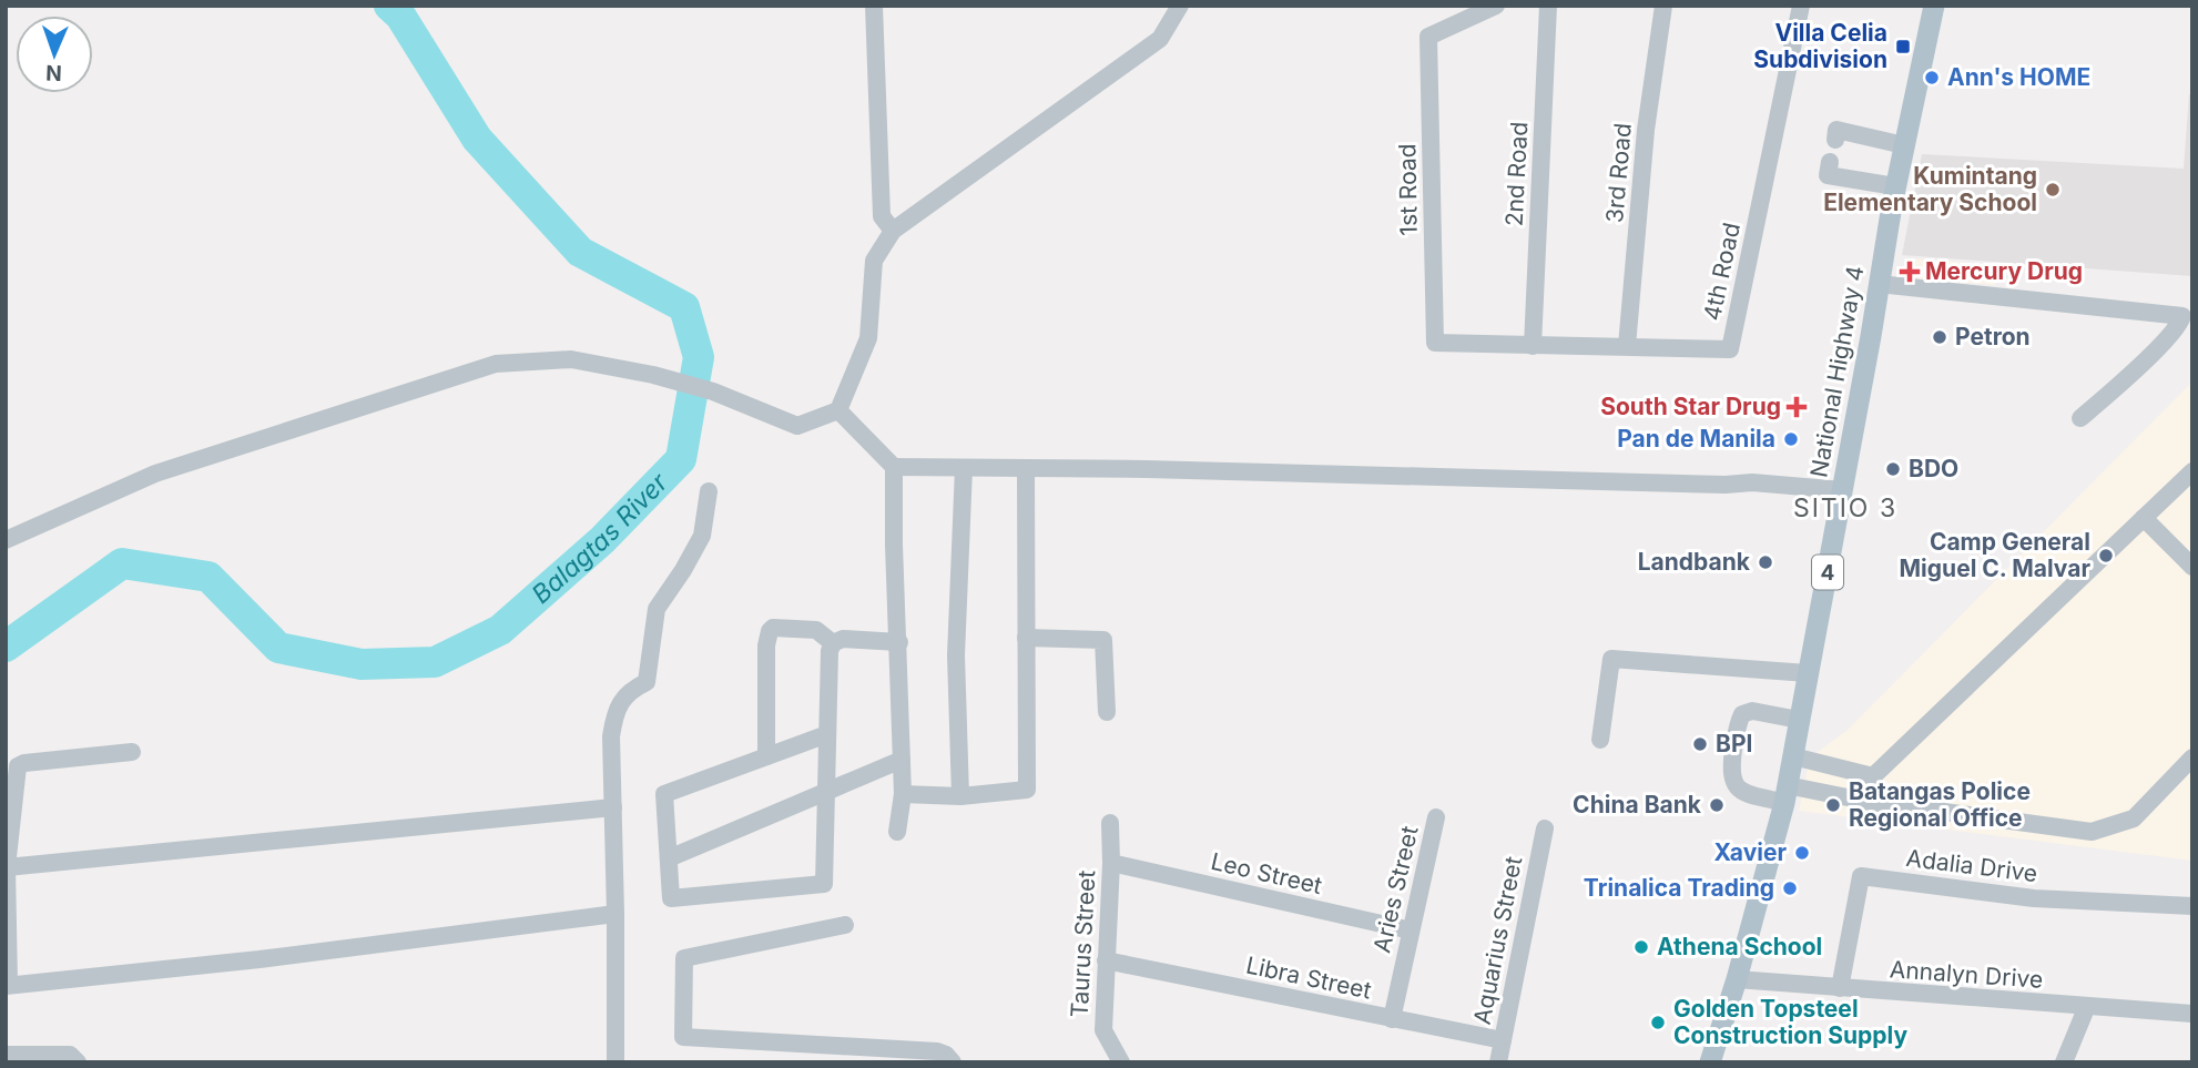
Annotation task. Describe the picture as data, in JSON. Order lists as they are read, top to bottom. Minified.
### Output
{"streets":{"main road":["National Highway 4","4"],"street":["3rd Road","2nd Road","1st Road","4th Road","Adalia Drive","Leo Street","Aries Street","Aquarius Street","Taurus Street","Annalyn Drive","Libra Street"]},"crossings":[["3rd Road","4th Road"],["2nd Road","4th Road"],["1st Road","4th Road"],["National Highway 4","Annalyn Drive"],["Adalia Drive","Annalyn Drive"],["Leo Street","Aries Street"],["Leo Street","Taurus Street"],["Aries Street","Libra Street"],["Aquarius Street","Libra Street"],["Taurus Street","Libra Street"]],"districts":["SITIO 3"],"water":["Balagtas River"],"places":{"transit":["Villa Celia Subdivision"],"other":["Ann's HOME","Kumintang Elementary School","Petron","Pan de Manila","BDO","Camp General Miguel C. Malvar","Landbank","BPI","China Bank","Batangas Police Regional Office","Xavier","Trinalica Trading","Athena School","Golden Topsteel Construction Supply"],"health":["Mercury Drug","South Star Drug"]},"north":"bottom"}
